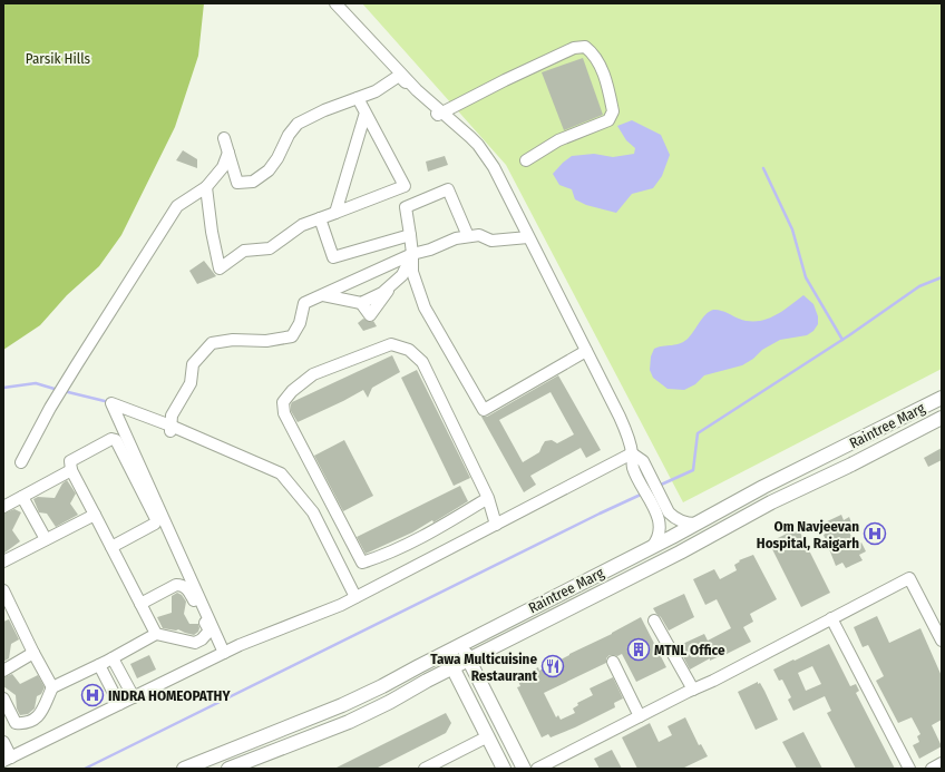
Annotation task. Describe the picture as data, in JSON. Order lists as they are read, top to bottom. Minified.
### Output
{"streets":{"main road":["Raintree Marg"]},"parks":["Parsik Hills"],"places":{"hospital":["Om Navjeevan Hospital, Raigarh","INDRA HOMEOPATHY"],"building":["MTNL Office"],"restaurant":["Tawa Multicuisine Restaurant"]}}
